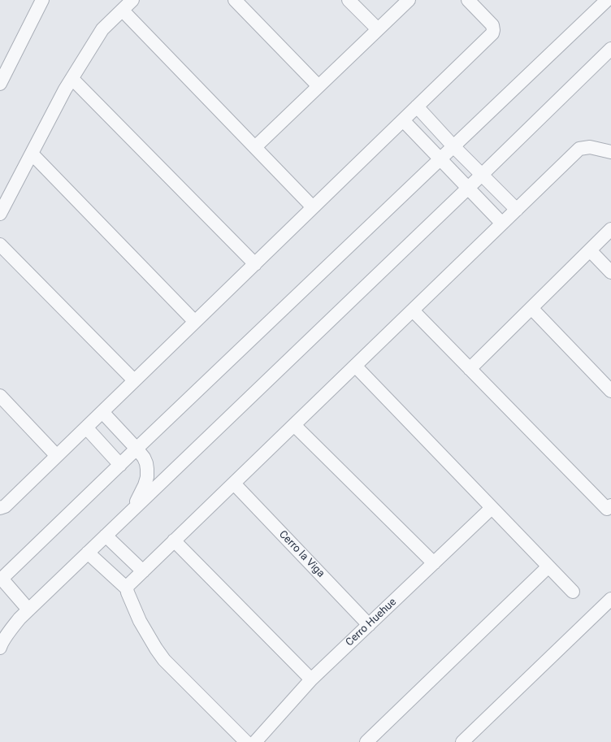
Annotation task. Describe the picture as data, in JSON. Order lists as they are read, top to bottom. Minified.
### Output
{"streets":{"street":["Cerro la Viga","Cerro Huehue"]},"crossings":[["Cerro la Viga","Cerro Huehue"]]}
